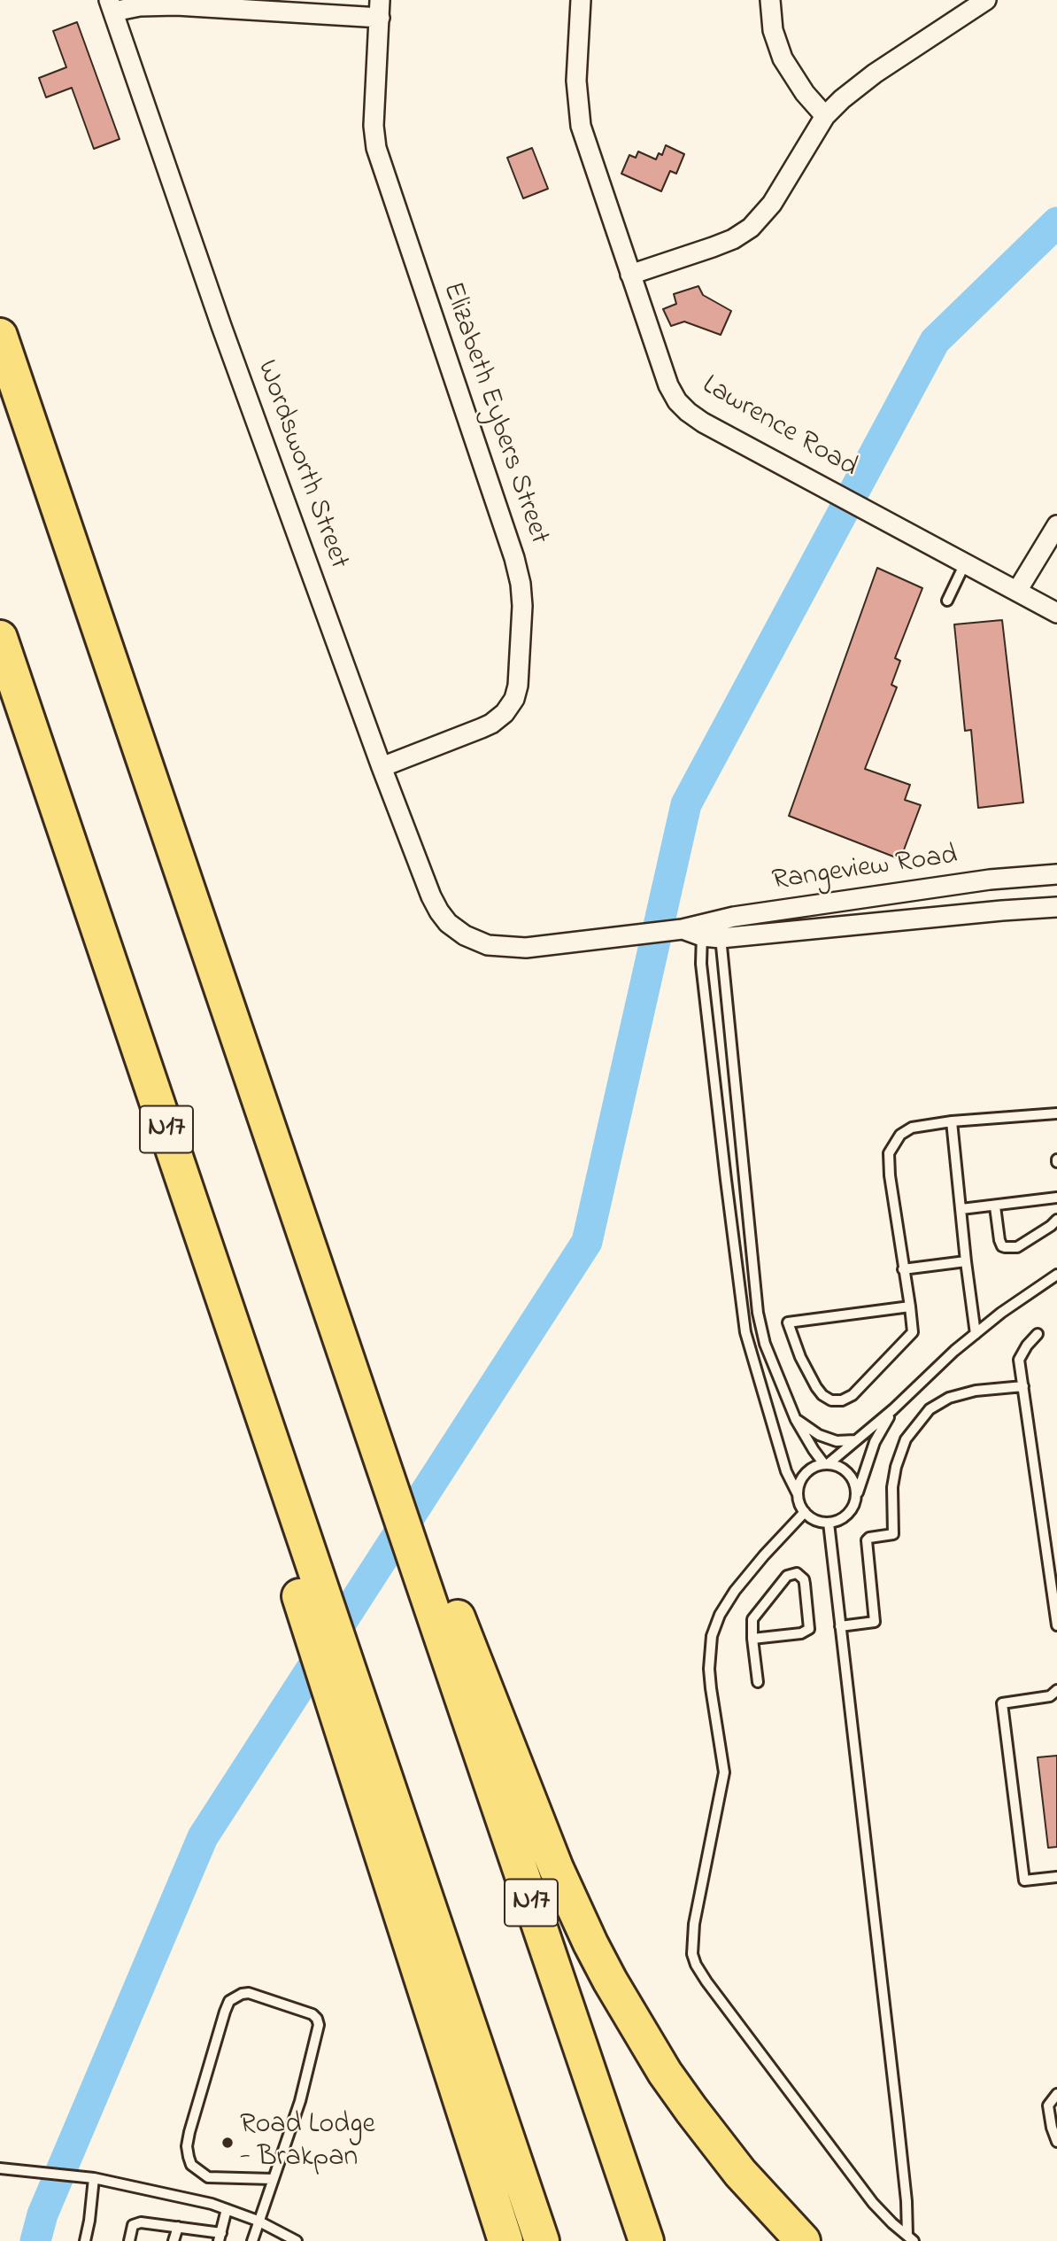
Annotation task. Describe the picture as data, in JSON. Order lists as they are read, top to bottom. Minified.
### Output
{"streets":{"highway":["N17"],"street":["Elizabeth Eybers Street","Lawrence Road","Wordsworth Street","Rangeview Road"]},"crossings":[["Elizabeth Eybers Street","Wordsworth Street"],["Wordsworth Street","Rangeview Road"]],"places":["Road Lodge - Brakpan"]}
